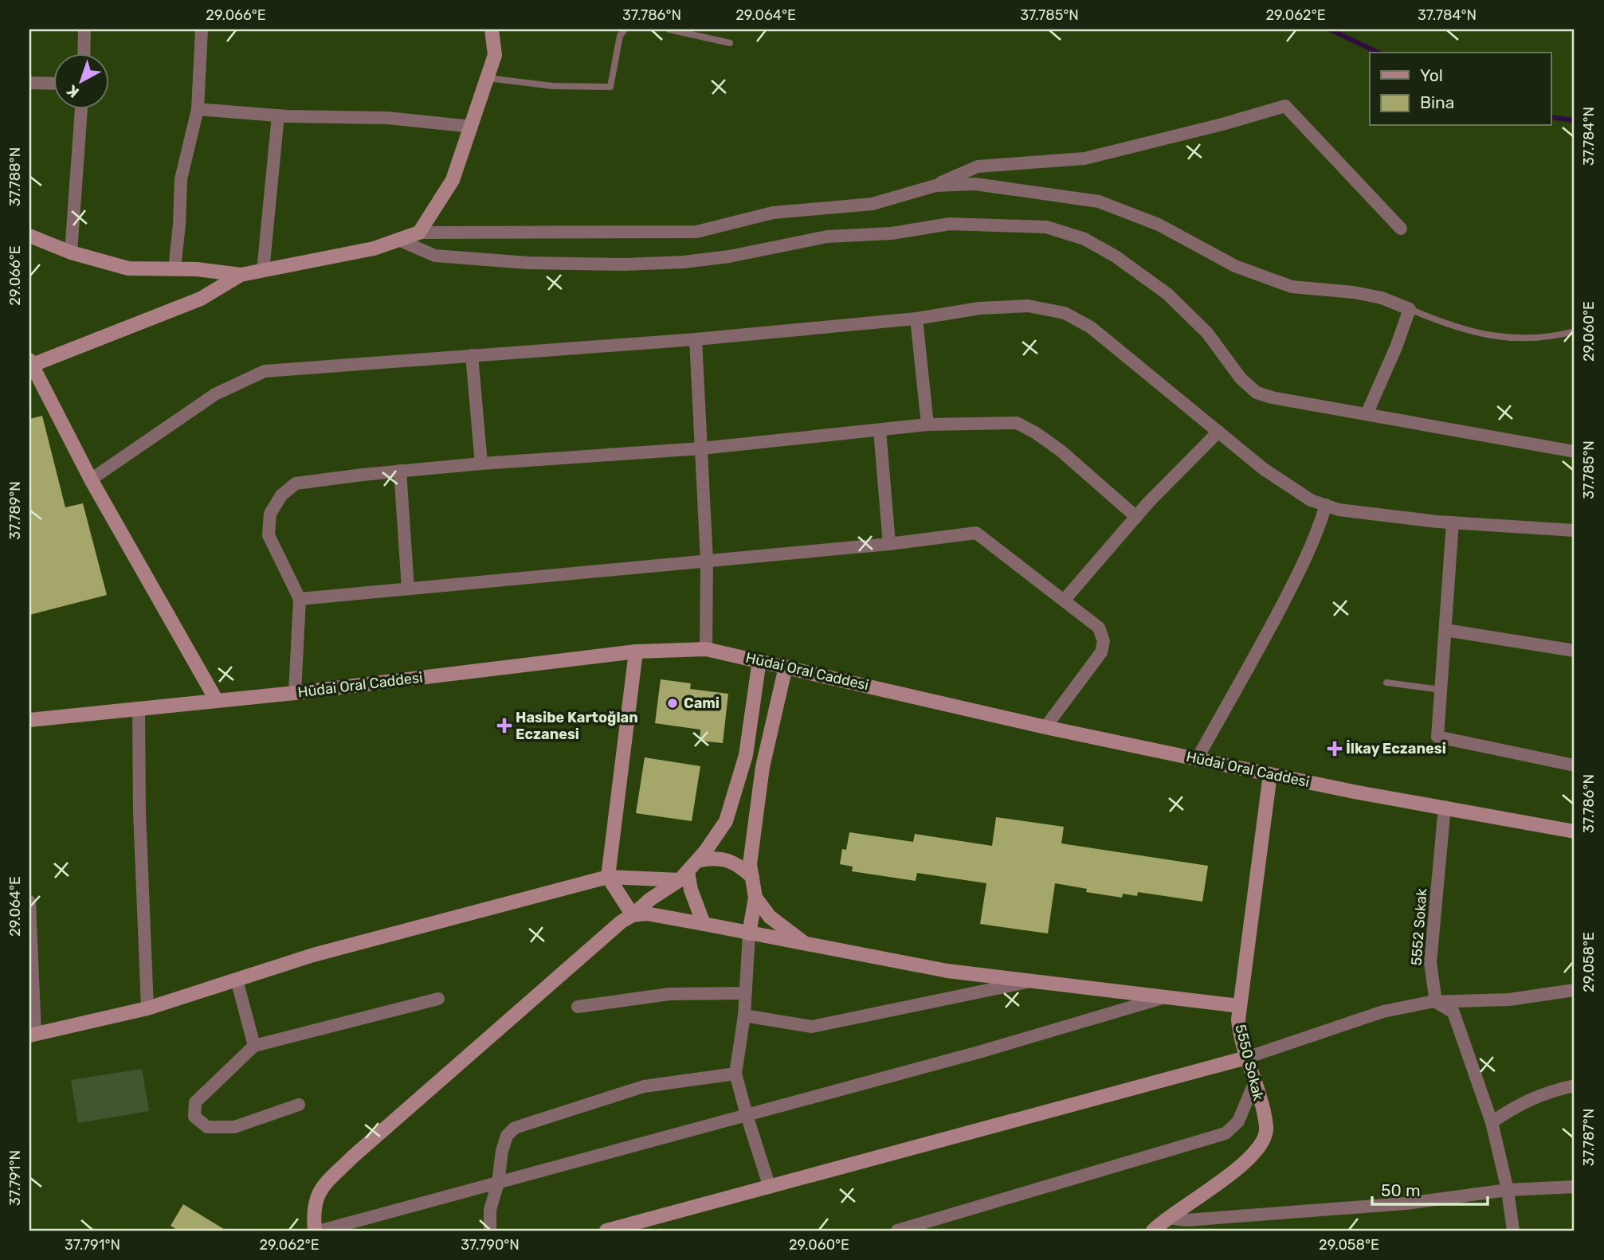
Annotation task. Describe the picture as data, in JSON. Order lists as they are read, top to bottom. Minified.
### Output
{"streets":{"street":["Hüdai Oral Caddesi","5552 Sokak","5550 Sokak"]},"crossings":[["Hüdai Oral Caddesi","5552 Sokak"],["Hüdai Oral Caddesi","5550 Sokak"]],"places":{"other":["Cami"],"health":["Hasibe Kartoğlan Eczanesi","İlkay Eczanesi"]},"legend":["Yol","Bina"],"scale_bar":"50 m","north":"bottom left","coordinates":["29.066°E","37.786°N","29.064°E","37.785°N","29.062°E","37.784°N","37.788°N","29.060°E","37.789°N","29.058°E","37.787°N","37.791°N","37.790°N"]}
